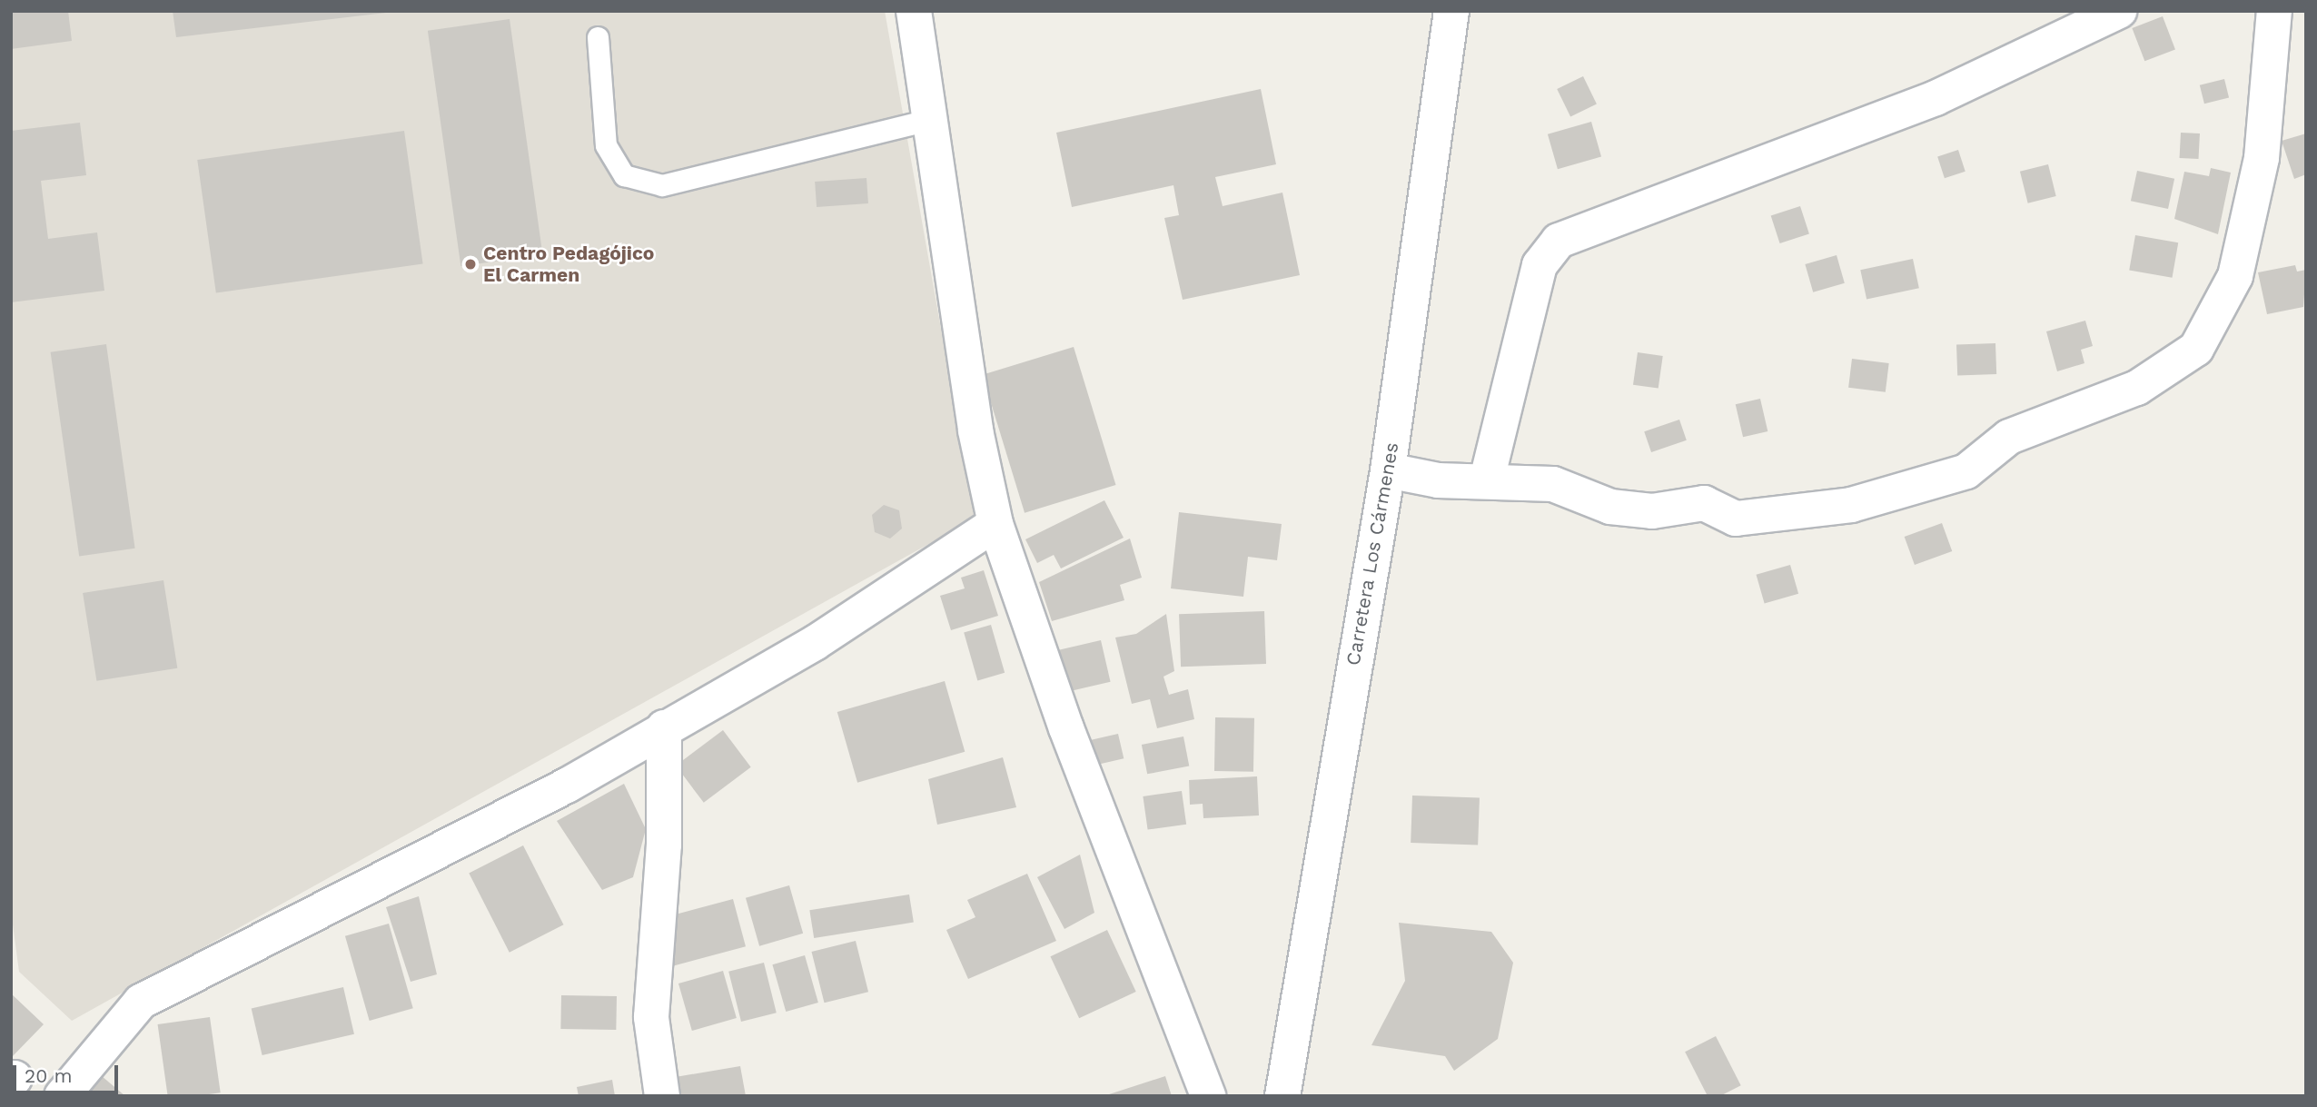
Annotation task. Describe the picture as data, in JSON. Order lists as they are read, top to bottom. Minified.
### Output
{"streets":{"street":["Carretera Los Cármenes"]},"places":["Centro Pedagójico El Carmen"],"scale_bar":"20 m"}
